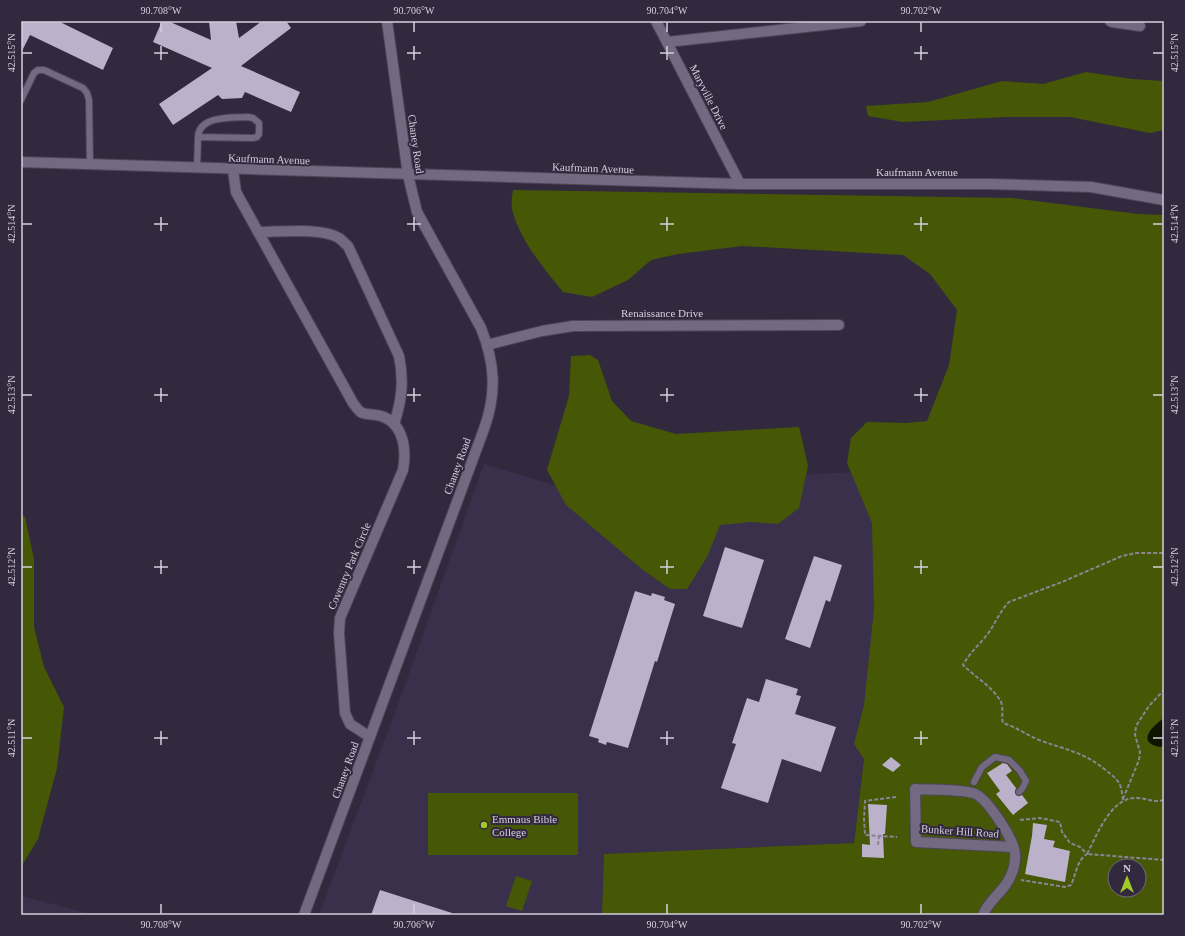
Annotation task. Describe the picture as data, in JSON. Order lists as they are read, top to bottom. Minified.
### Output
{"streets":{"street":["Maryville Drive","Chaney Road","Kaufmann Avenue","Renaissance Drive","Coventry Park Circle","Bunker Hill Road"]},"crossings":[["Maryville Drive","Kaufmann Avenue"],["Chaney Road","Kaufmann Avenue"],["Chaney Road","Renaissance Drive"],["Chaney Road","Coventry Park Circle"]],"places":["Emmaus Bible College"],"north":"top","coordinates":["90.708°W","90.706°W","90.704°W","90.702°W","42.515°N","42.514°N","42.513°N","42.512°N","42.511°N"]}
